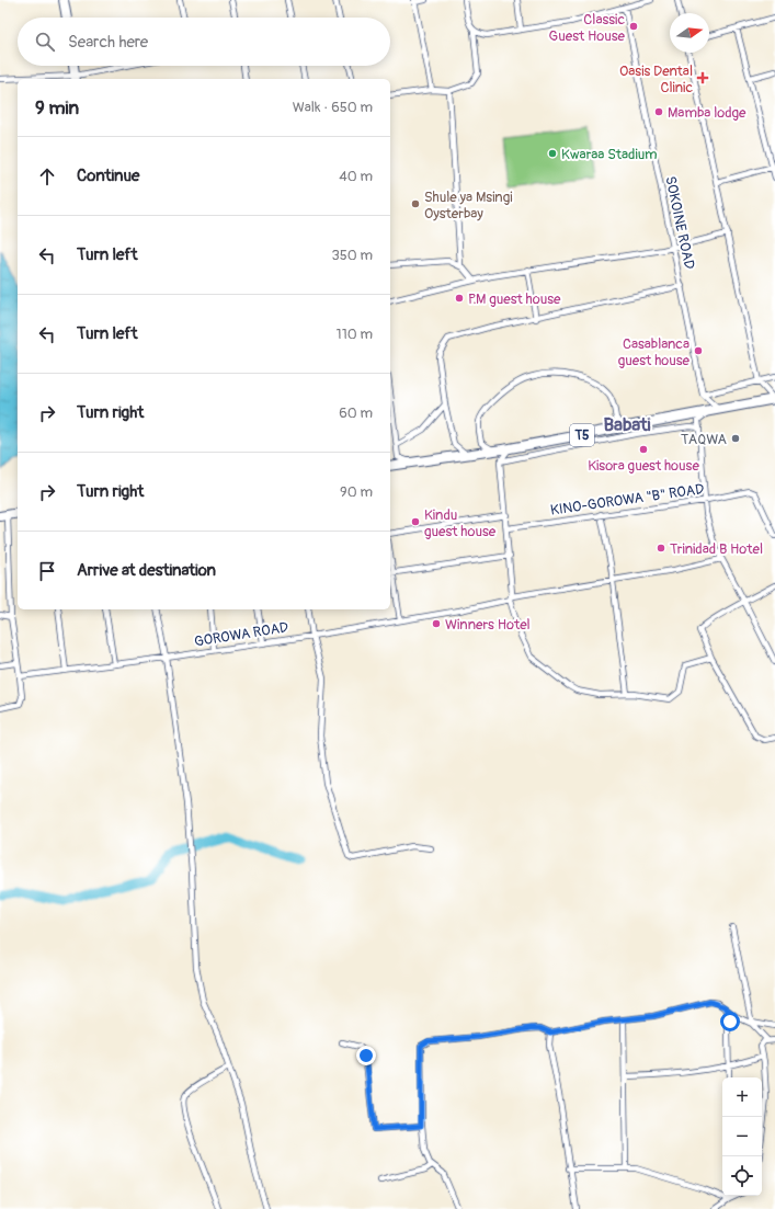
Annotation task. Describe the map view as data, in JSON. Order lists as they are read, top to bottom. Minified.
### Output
{"streets":{"highway":["T5"],"street":["SOKOINE ROAD","KINO-GOROWA \"B\" ROAD","GOROWA ROAD"]},"districts":["Babati"],"places":{"other":["Classic Guest House","Mamba lodge","Kwaraa Stadium","Shule ya Msingi Oysterbay","P.M guest house","Casablanca guest house","TAQWA","Kisora guest house","Kindu guest house","Trinidad B Hotel","Winners Hotel"],"health":["Oasis Dental Clinic"]},"north":"right","page":{"search":"Search here","heading":["9 min","Walk · 650 m"],"list":[["Continue","40 m"],["Turn left","350 m"],["Turn left","110 m"],["Turn right","60 m"],["Turn right","90 m"],"Arrive at destination"],"map_buttons":["+","−"]}}
